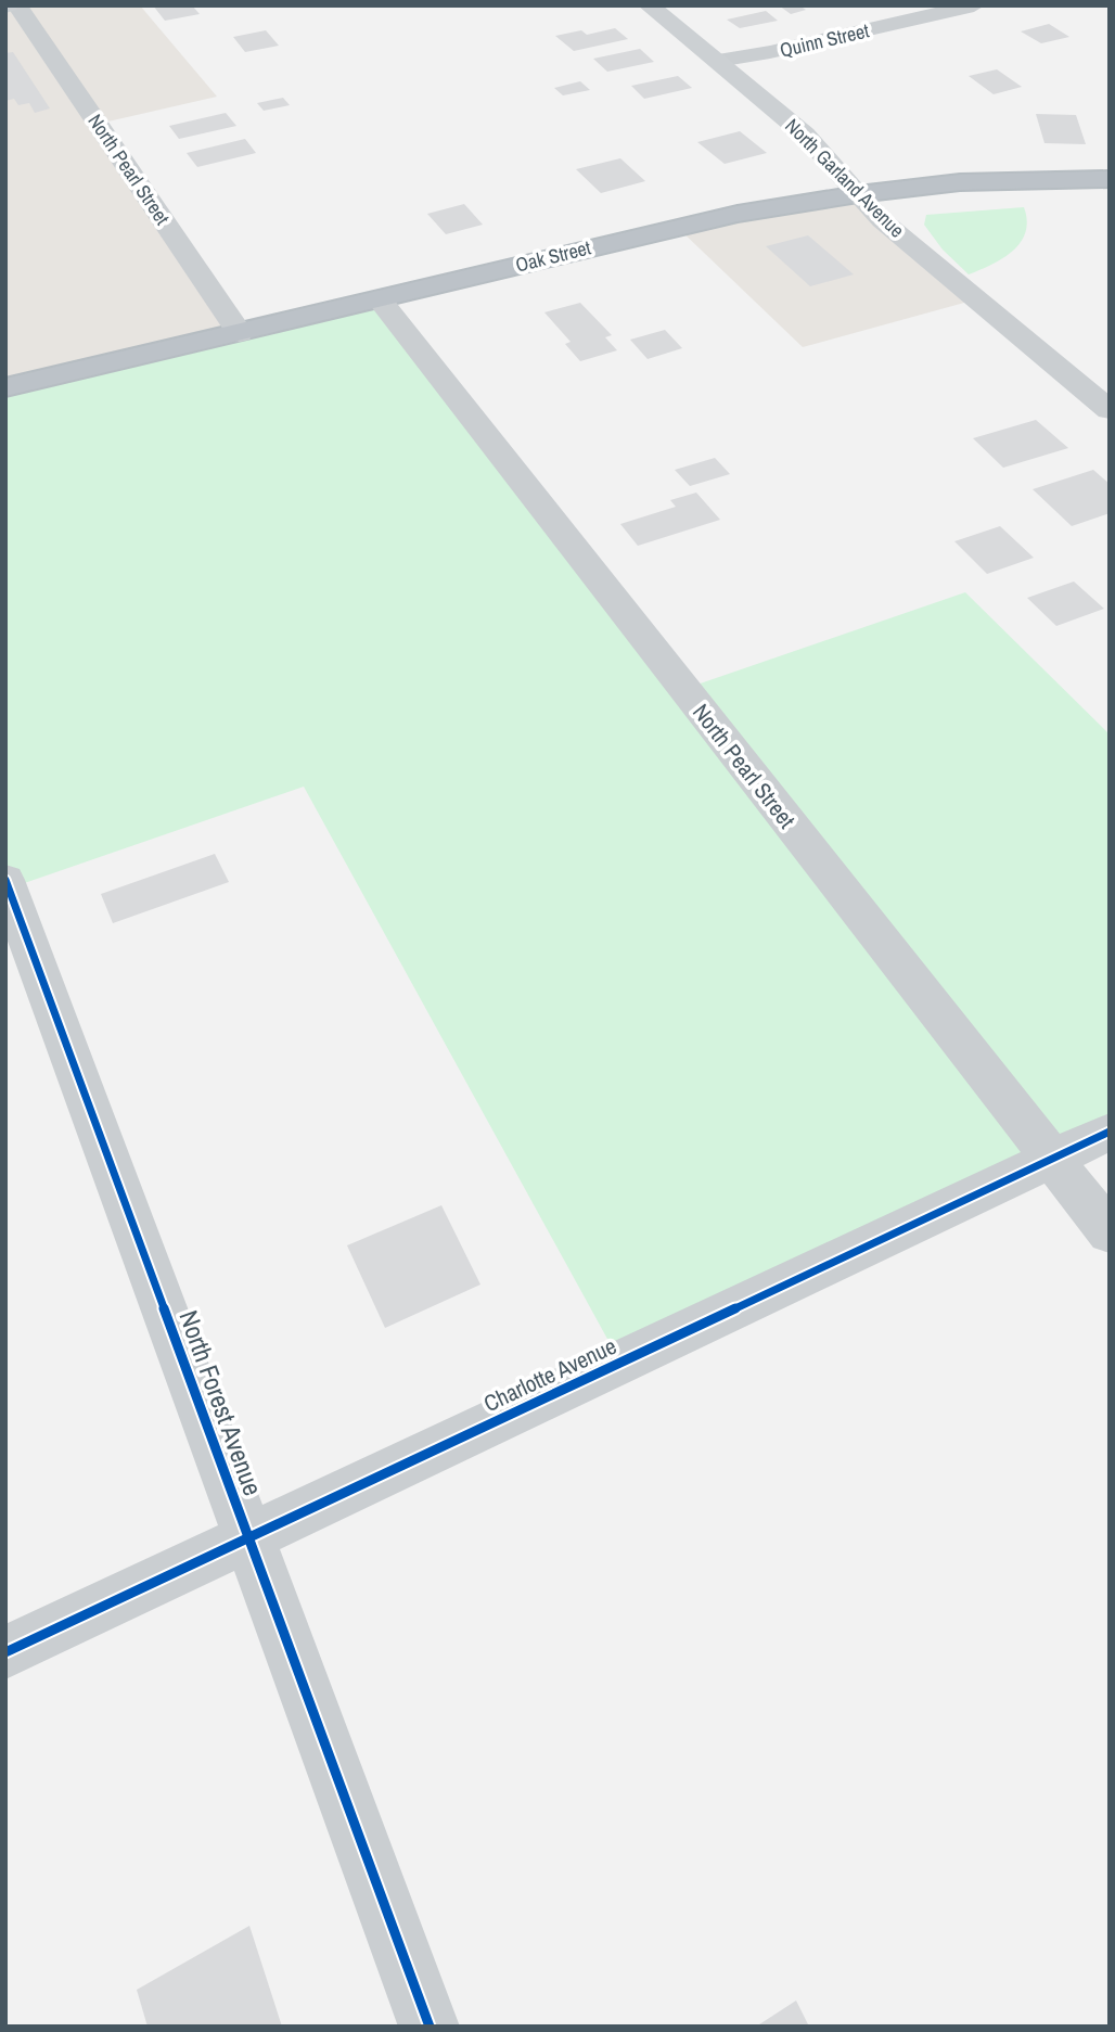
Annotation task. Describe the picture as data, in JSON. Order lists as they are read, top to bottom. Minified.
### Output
{"streets":{"highway":["Oak Street"],"street":["Quinn Street","North Pearl Street","North Garland Avenue","Charlotte Avenue","North Forest Avenue"]},"crossings":[["Quinn Street","North Garland Avenue"],["North Pearl Street","Oak Street"],["North Pearl Street","Charlotte Avenue"],["North Garland Avenue","Oak Street"],["Charlotte Avenue","North Forest Avenue"]]}
